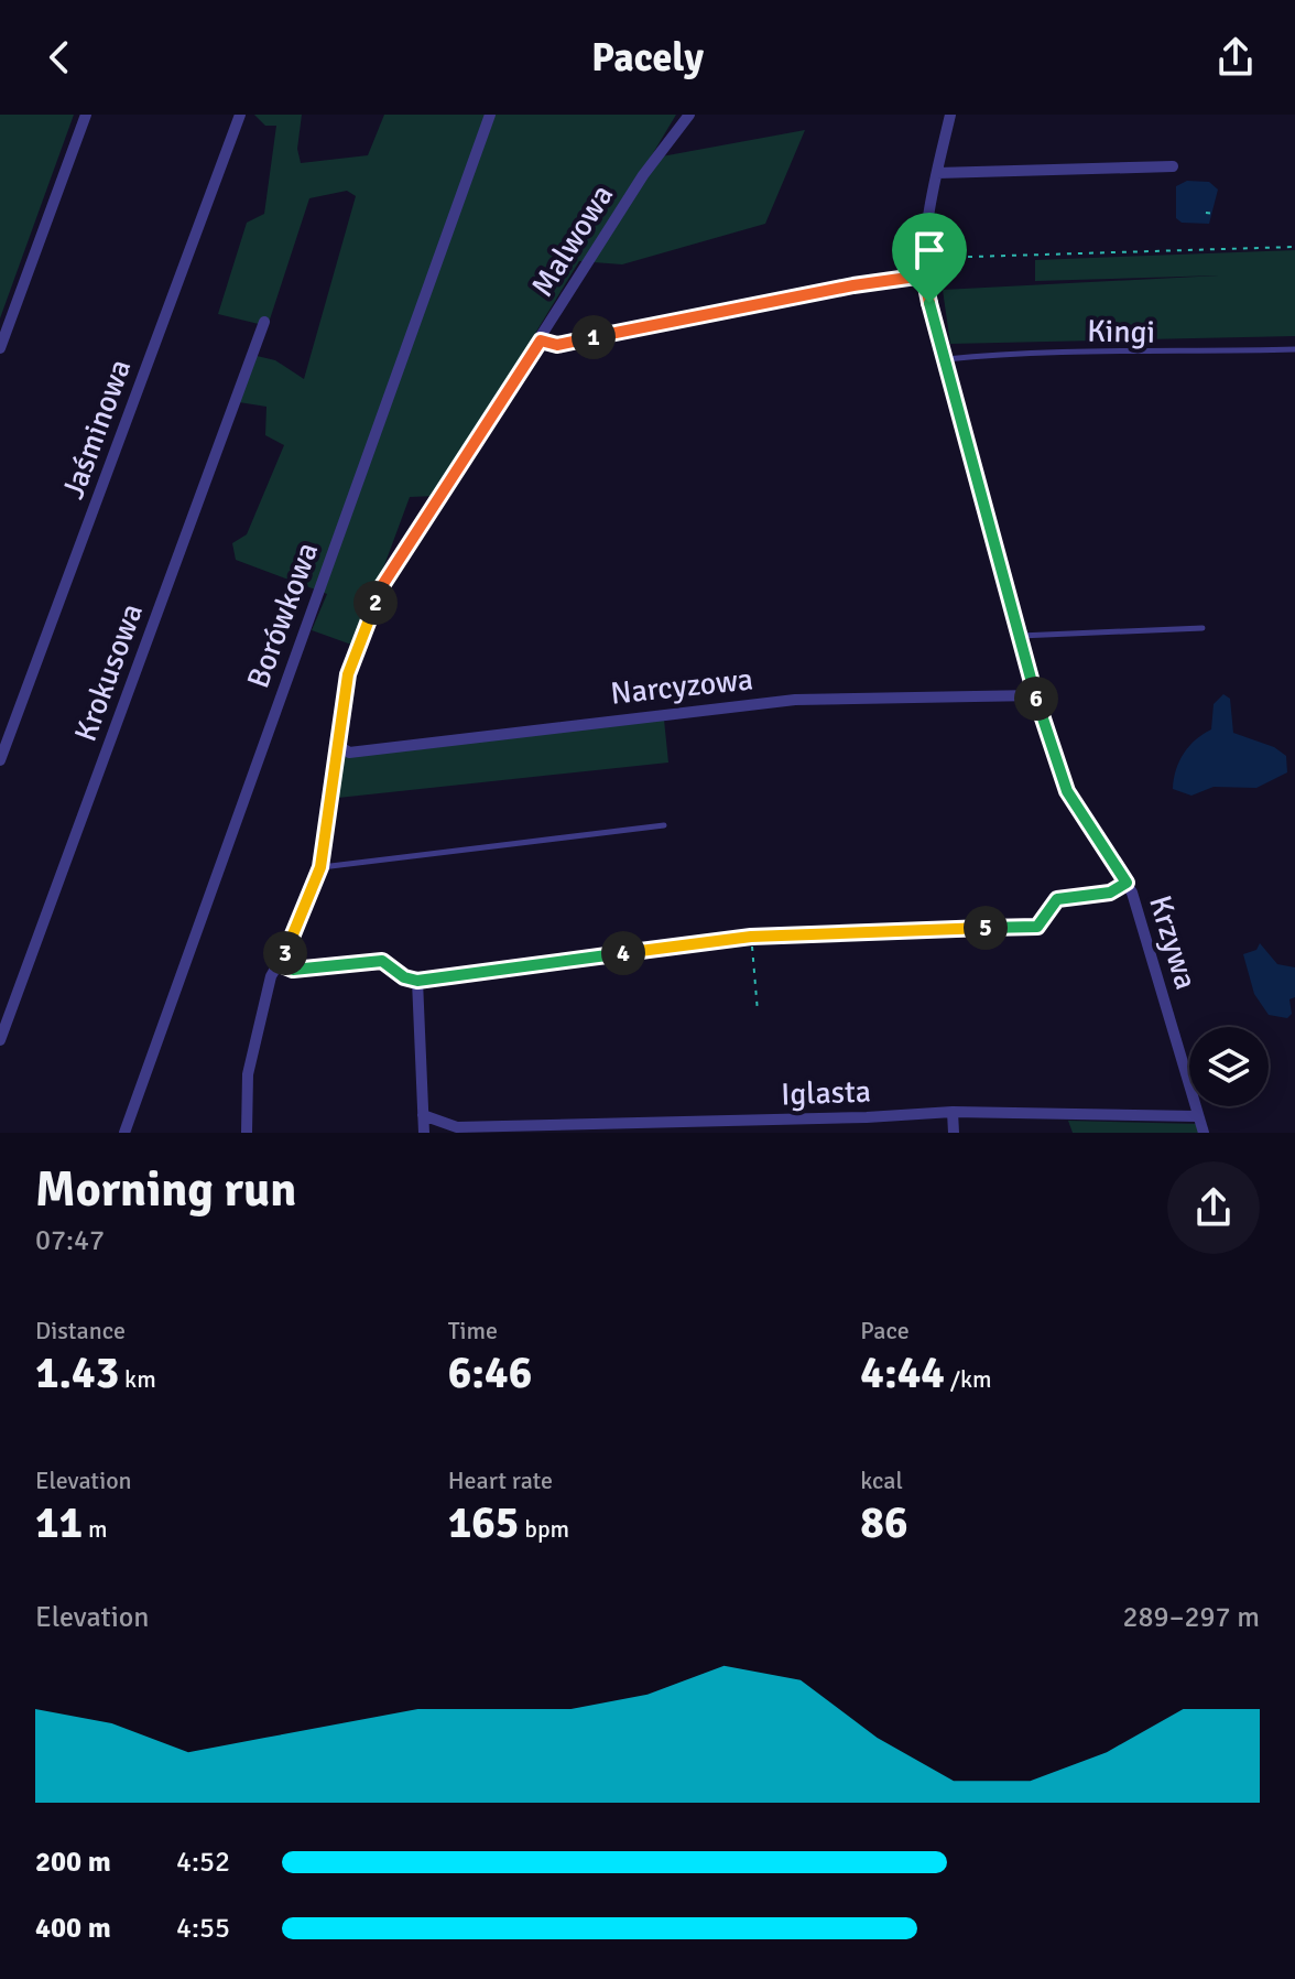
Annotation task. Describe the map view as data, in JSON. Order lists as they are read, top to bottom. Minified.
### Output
{"streets":{"street":["Malwowa","Jaśminowa","Borówkowa","Krokusowa","Narcyzowa","Krzywa","Iglasta"],"lane":["Kingi"]},"crossings":[["Malwowa","Narcyzowa"],["Kingi","Krzywa"],["Narcyzowa","Krzywa"],["Krzywa","Iglasta"]],"page":{"header":"Pacely","pins":["1","2","6","5","3","4"],"heading":["Morning run","07:47"],"stats":[["Distance","1.43 km"],["Time","6:46"],["Pace","4:44 /km"],["Elevation","11 m"],["Heart rate","165 bpm"],["kcal","86"]],"chart":["Elevation","289–297 m"],"list":[{"name":"200 m","note":"4:52"},{"name":"400 m","note":"4:55"}]}}
